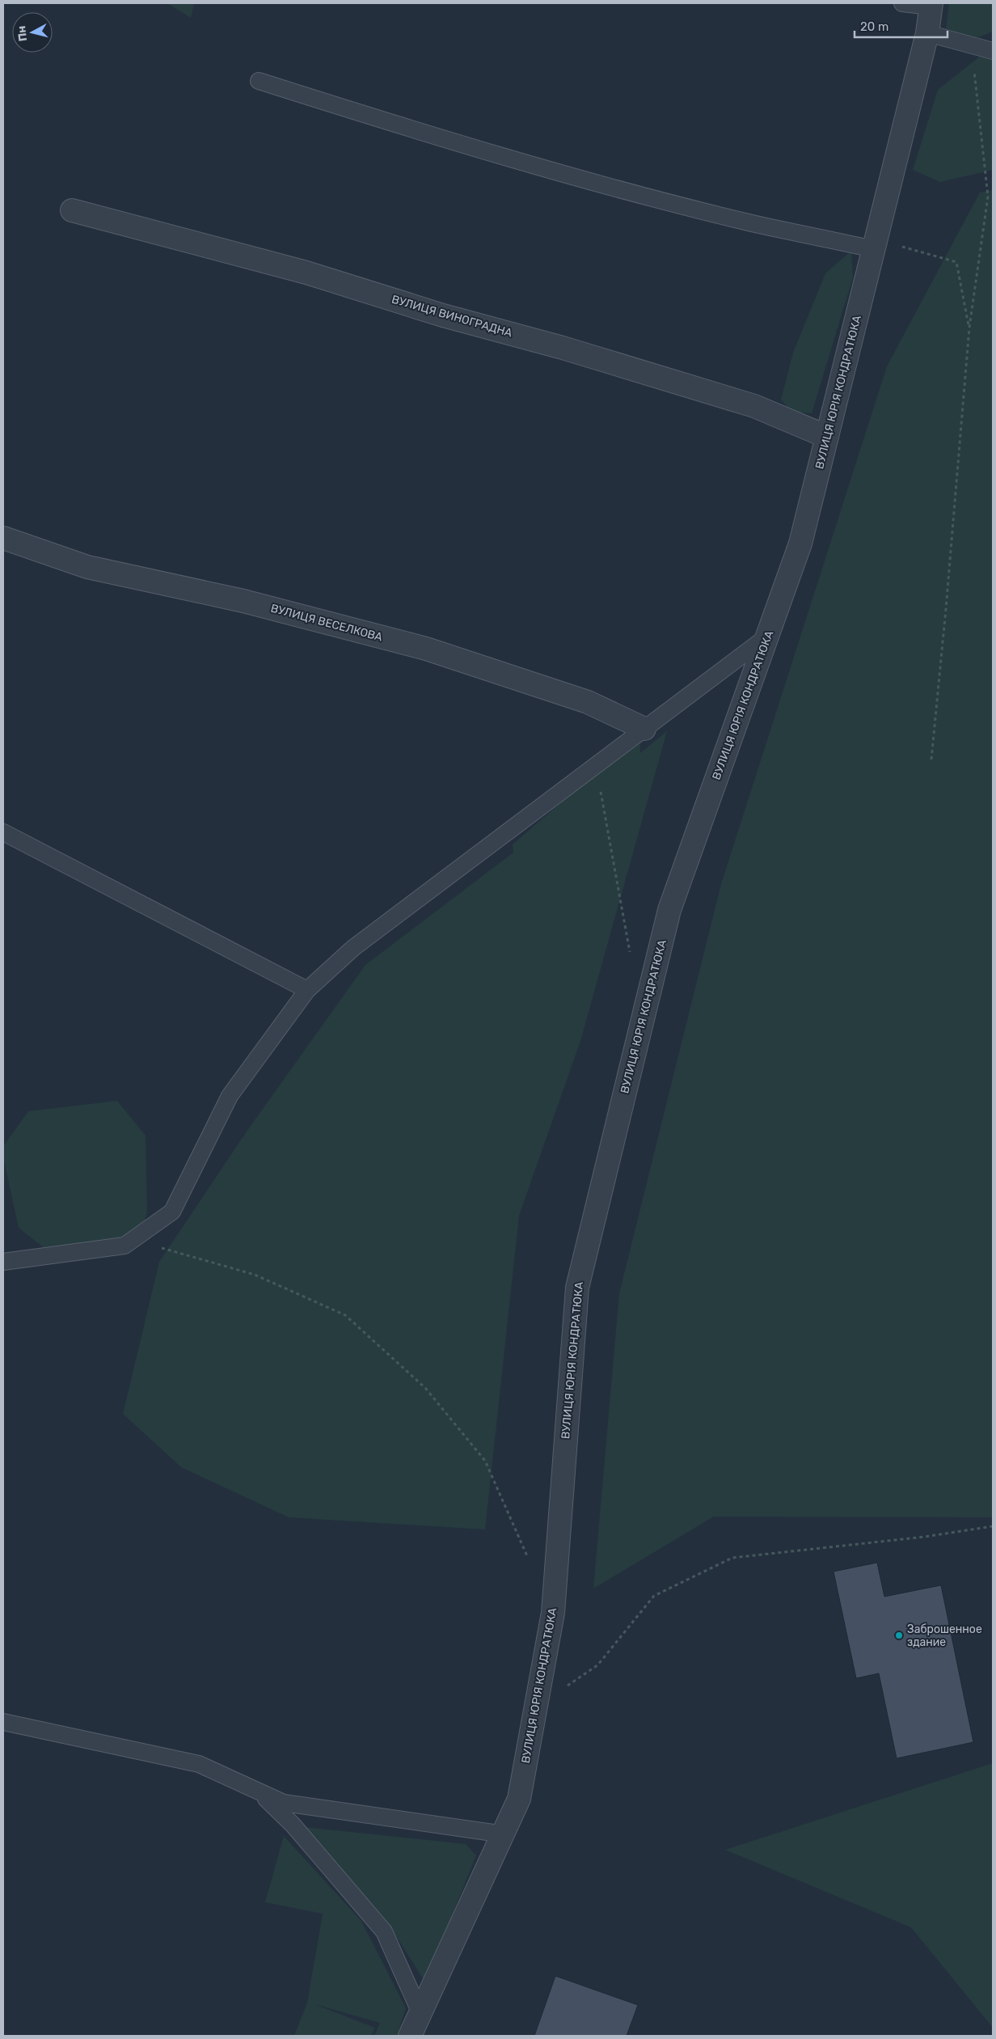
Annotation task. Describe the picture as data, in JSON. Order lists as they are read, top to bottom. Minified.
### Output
{"streets":{"street":["ВУЛИЦЯ ВИНОГРАДНА","ВУЛИЦЯ ЮРІЯ КОНДРАТЮКА","ВУЛИЦЯ ВЕСЕЛКОВА"]},"crossings":[["ВУЛИЦЯ ВИНОГРАДНА","ВУЛИЦЯ ЮРІЯ КОНДРАТЮКА"]],"places":["Заброшенное здание"],"scale_bar":"20 m","north":"left"}
